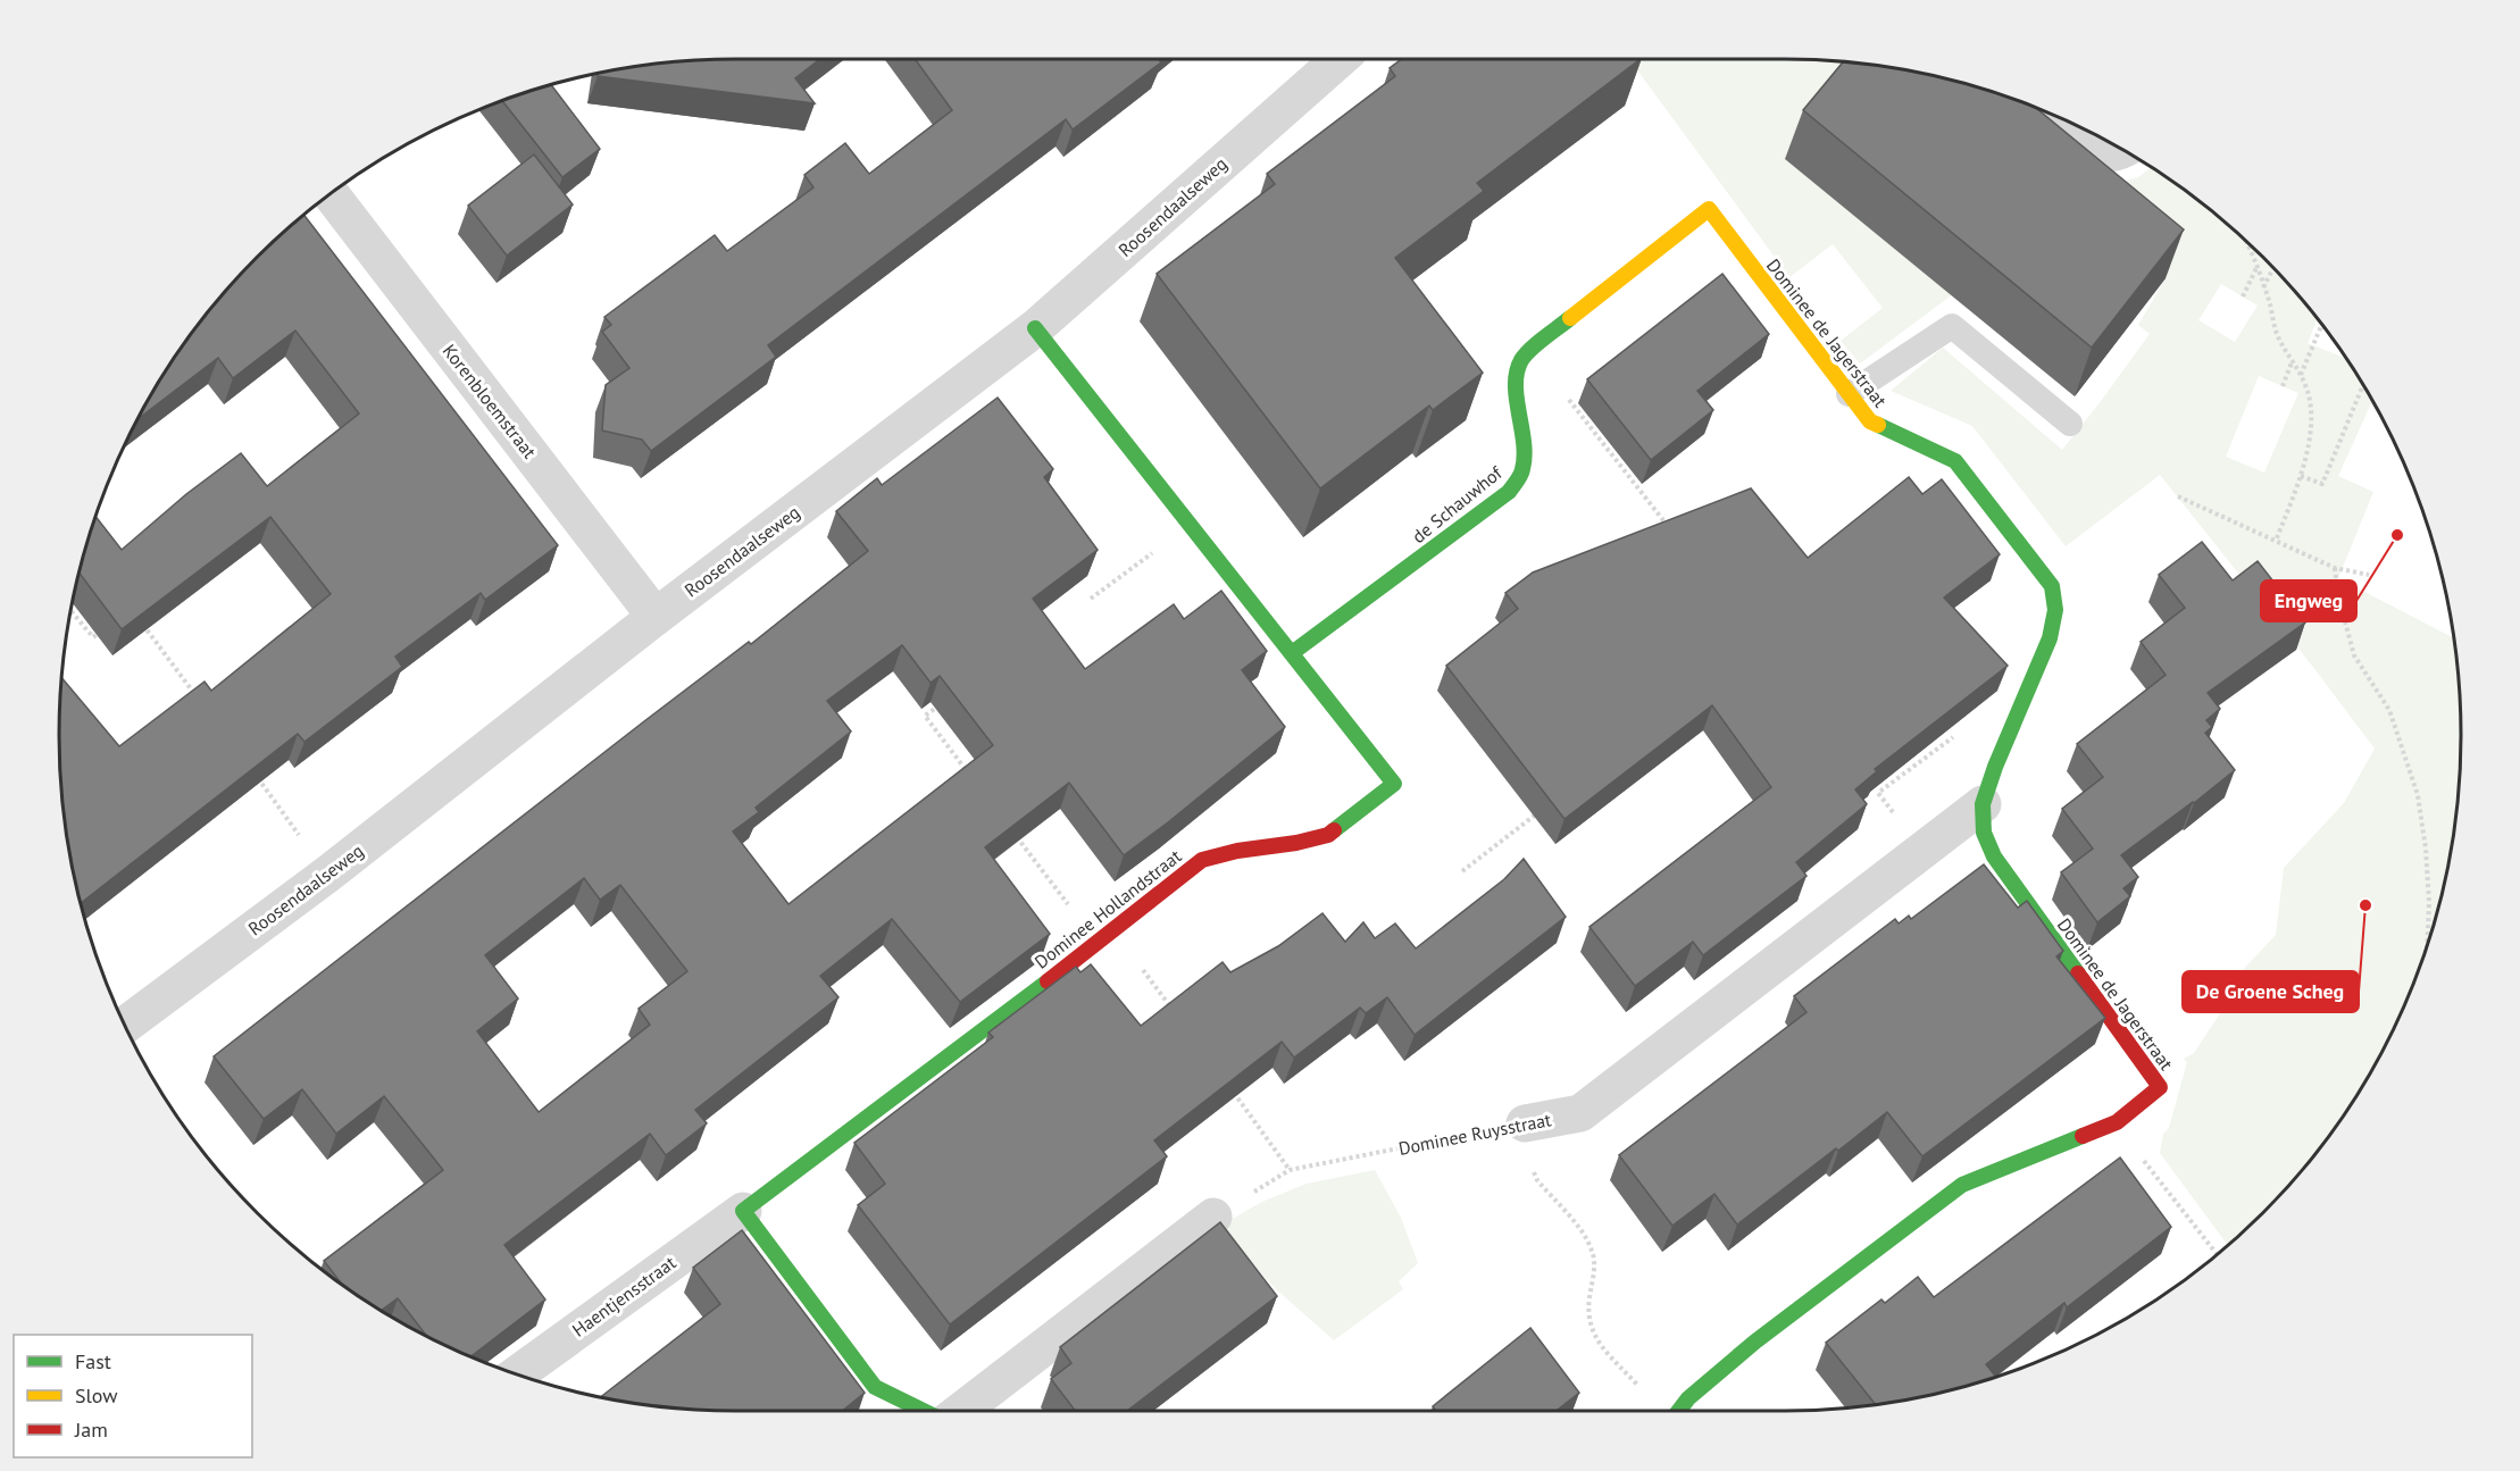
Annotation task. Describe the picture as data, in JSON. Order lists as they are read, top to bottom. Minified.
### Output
{"streets":{"street":["Roosendaalseweg","Dominee de Jagerstraat","Korenbloemstraat","de Schauwhof","Dominee Hollandstraat","Dominee Ruysstraat","Haentjensstraat"]},"crossings":[["Roosendaalseweg","Korenbloemstraat"],["Roosendaalseweg","Dominee Hollandstraat"],["Dominee de Jagerstraat","de Schauwhof"],["Dominee de Jagerstraat","Dominee Ruysstraat"],["de Schauwhof","Dominee Hollandstraat"],["Dominee Hollandstraat","Haentjensstraat"]],"places":["Engweg","De Groene Scheg"],"legend":["Fast","Slow","Jam"]}
